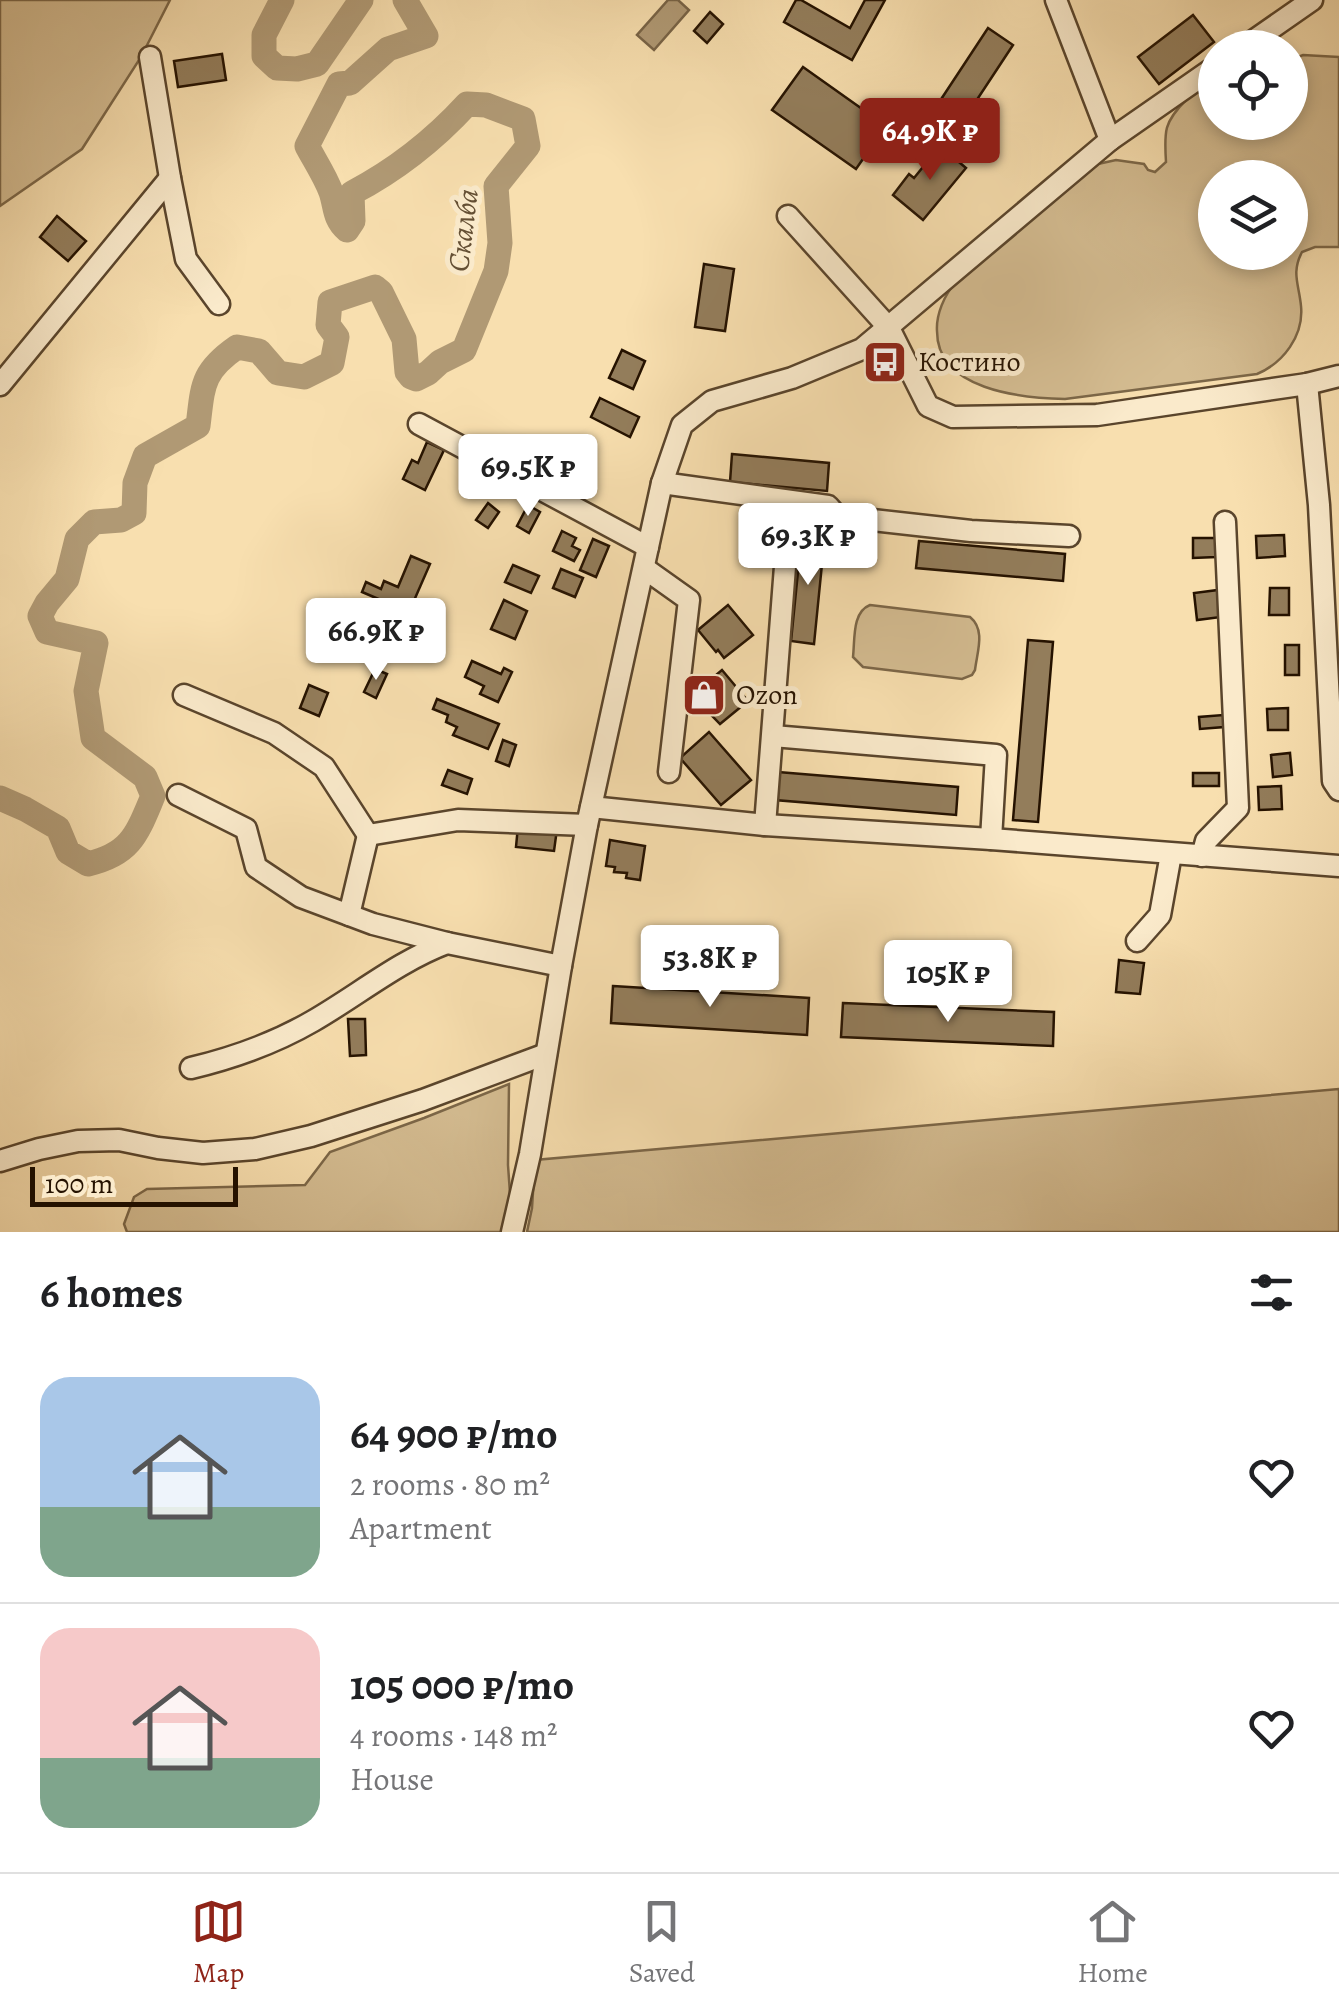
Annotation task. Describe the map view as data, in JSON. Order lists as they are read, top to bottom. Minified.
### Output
{"water":["Скалба"],"places":{"bus stop":["Костино"],"shop":["Ozon"]},"scale_bar":"100 m","page":{"price":["64.9K ₽","69.5K ₽","69.3K ₽","66.9K ₽","53.8K ₽","105K ₽"],"scale":"100 m","heading":"6 homes","list":[{"name":"64 900 ₽/mo","note":"2 rooms · 80 m² · Apartment"},{"name":"105 000 ₽/mo","note":"4 rooms · 148 m² · House"}],"tabs":["Map","Saved","Home"]}}
